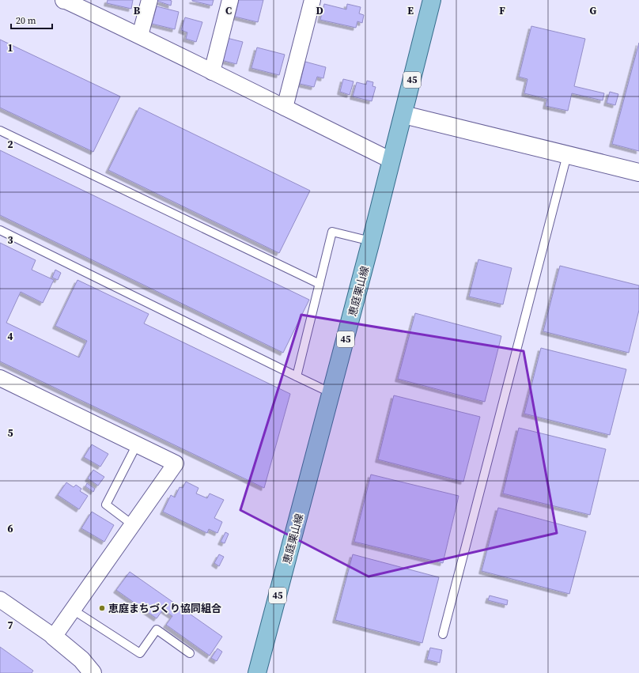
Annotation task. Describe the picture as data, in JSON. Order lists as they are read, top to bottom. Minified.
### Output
{"streets":{"main road":["45","恵庭栗山線"]},"places":["恵庭まちづくり協同組合"],"scale_bar":"20 m","grid":{"columns":["B","C","D","E","F","G"],"rows":["1","2","3","4","5","6","7"]}}
